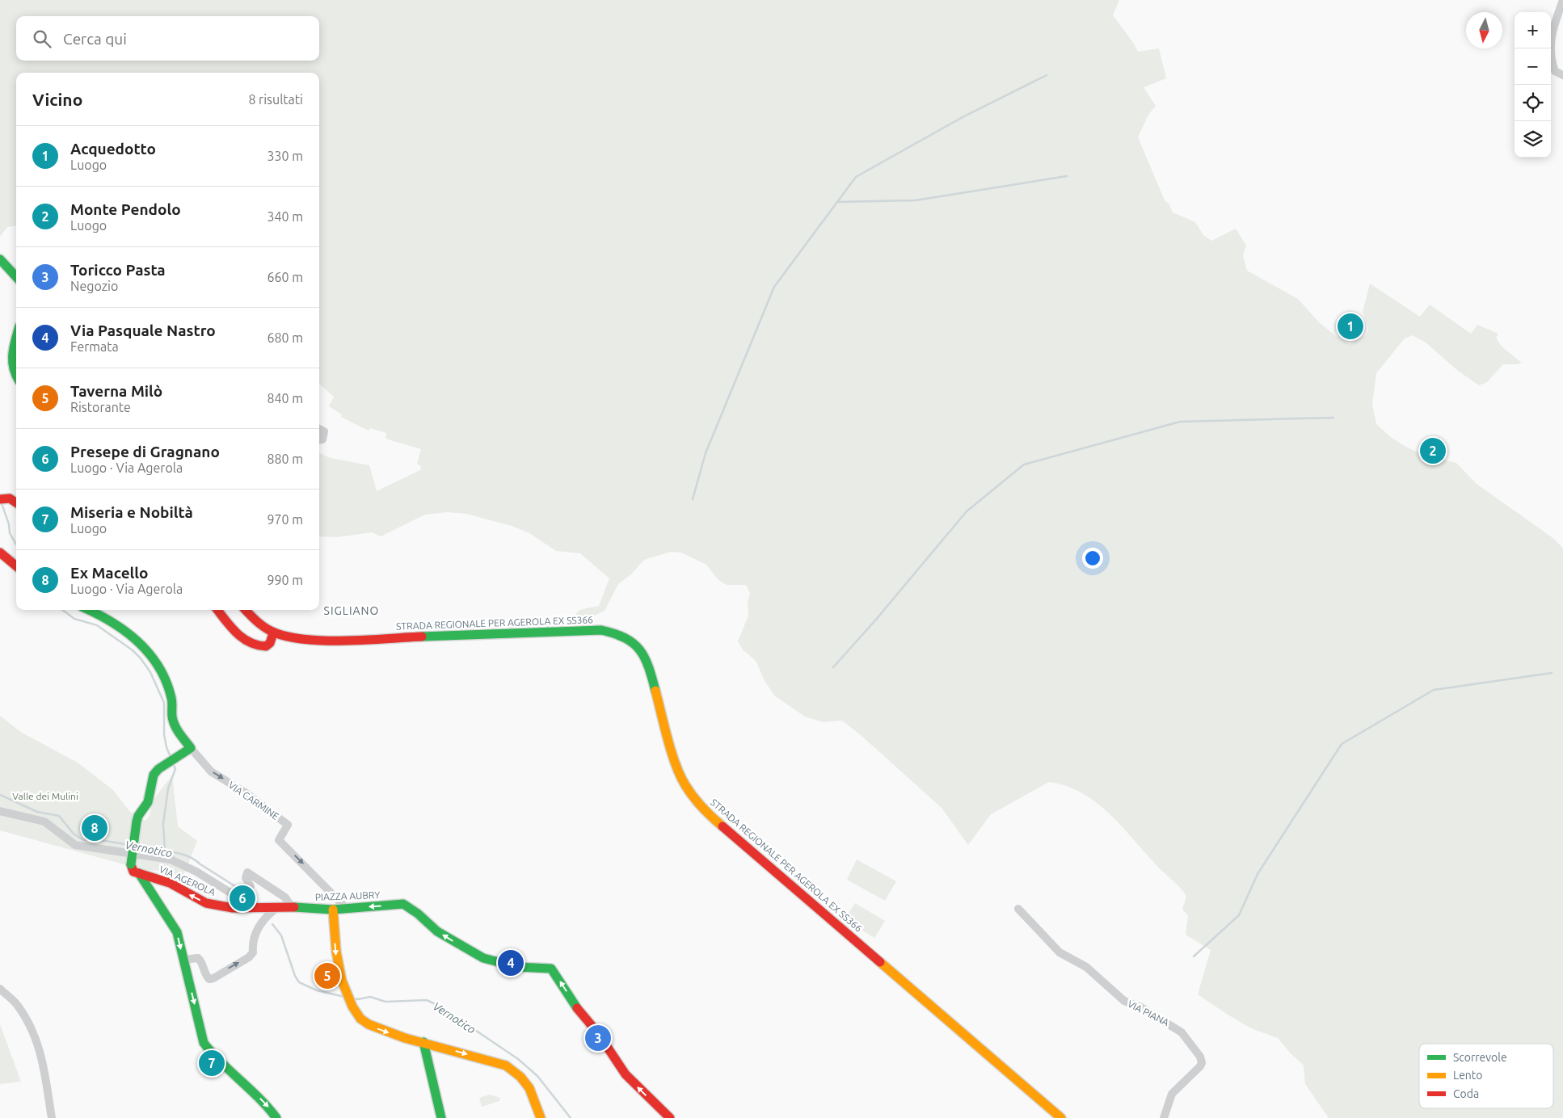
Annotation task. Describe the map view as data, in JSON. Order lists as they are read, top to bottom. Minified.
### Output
{"streets":{"street":["STRADA REGIONALE PER AGEROLA EX SS366","VIA CARMINE","VIA AGEROLA","PIAZZA AUBRY","VIA PIANA"]},"crossings":[["VIA CARMINE","VIA AGEROLA"],["VIA CARMINE","PIAZZA AUBRY"],["VIA AGEROLA","PIAZZA AUBRY"]],"one_way":["VIA CARMINE","VIA AGEROLA","PIAZZA AUBRY"],"districts":["SIGLIANO"],"water":["Vernotico"],"parks":["Valle dei Mulini"],"legend":["Scorrevole","Lento","Coda"],"north":"bottom","page":{"map_buttons":["+","−"],"search":"Cerca qui","heading":["Vicino","8 risultati"],"list":[{"mark":"1","name":"Acquedotto","note":"Luogo","value":"330 m"},{"mark":"2","name":"Monte Pendolo","note":"Luogo","value":"340 m"},{"mark":"3","name":"Toricco Pasta","note":"Negozio","value":"660 m"},{"mark":"4","name":"Via Pasquale Nastro","note":"Fermata","value":"680 m"},{"mark":"5","name":"Taverna Milò","note":"Ristorante","value":"840 m"},{"mark":"6","name":"Presepe di Gragnano","note":"Luogo · Via Agerola","value":"880 m"},{"mark":"7","name":"Miseria e Nobiltà","note":"Luogo","value":"970 m"},{"mark":"8","name":"Ex Macello","note":"Luogo · Via Agerola","value":"990 m"}],"pins":["1","2","8","6","4","5","3","7"]}}
